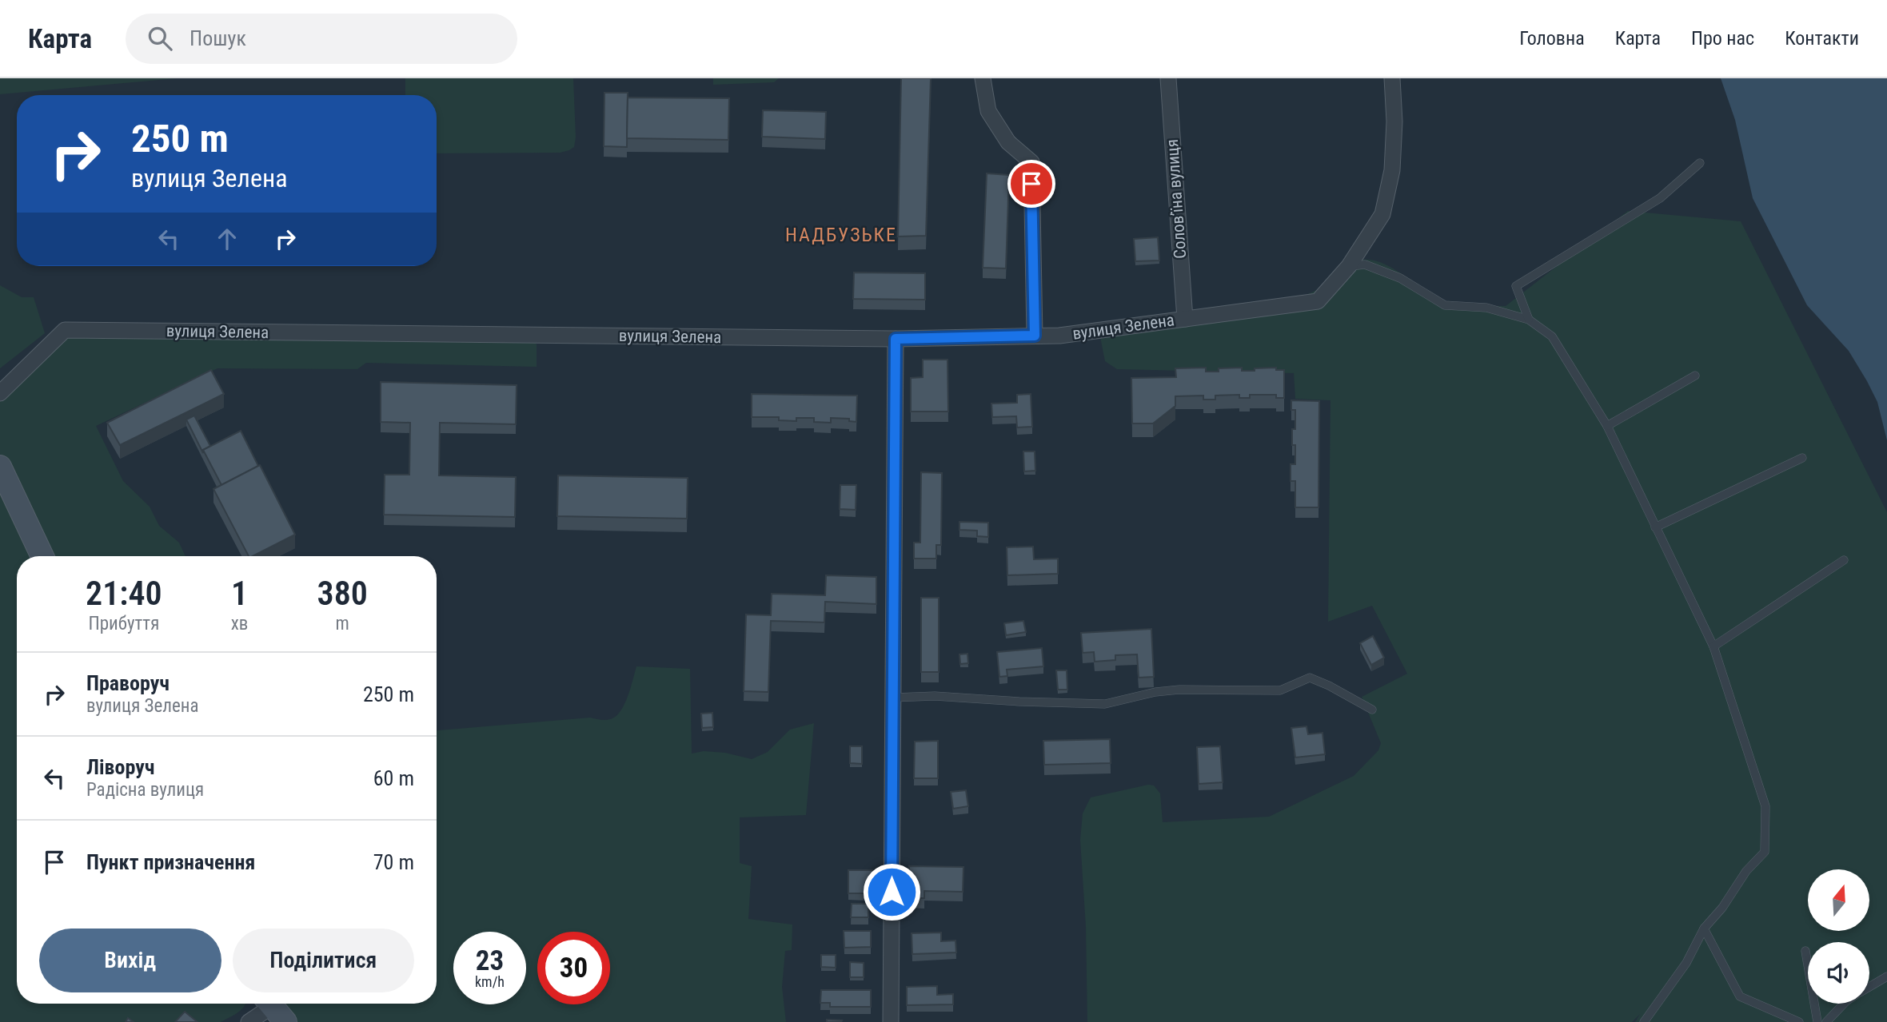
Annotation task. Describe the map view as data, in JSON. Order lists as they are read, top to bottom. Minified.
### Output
{"streets":{"street":["Соловʼїна вулиця","вулиця Зелена"]},"crossings":[["Соловʼїна вулиця","вулиця Зелена"]],"districts":["НАДБУЗЬКЕ"],"north":"top","page":{"header":"Карта","search":"Пошук","nav":["Головна","Карта","Про нас","Контакти"],"turn":["250 m","вулиця Зелена"],"eta":["21:40","Прибуття","1","хв","380","m"],"list":[{"name":"Праворуч","note":"вулиця Зелена","value":"250 m"},{"name":"Ліворуч","note":"Радісна вулиця","value":"60 m"},{"name":"Пункт призначення","value":"70 m"}],"buttons":["Вихід","Поділитися"],"speed":"23 km/h","limit":"30"}}
